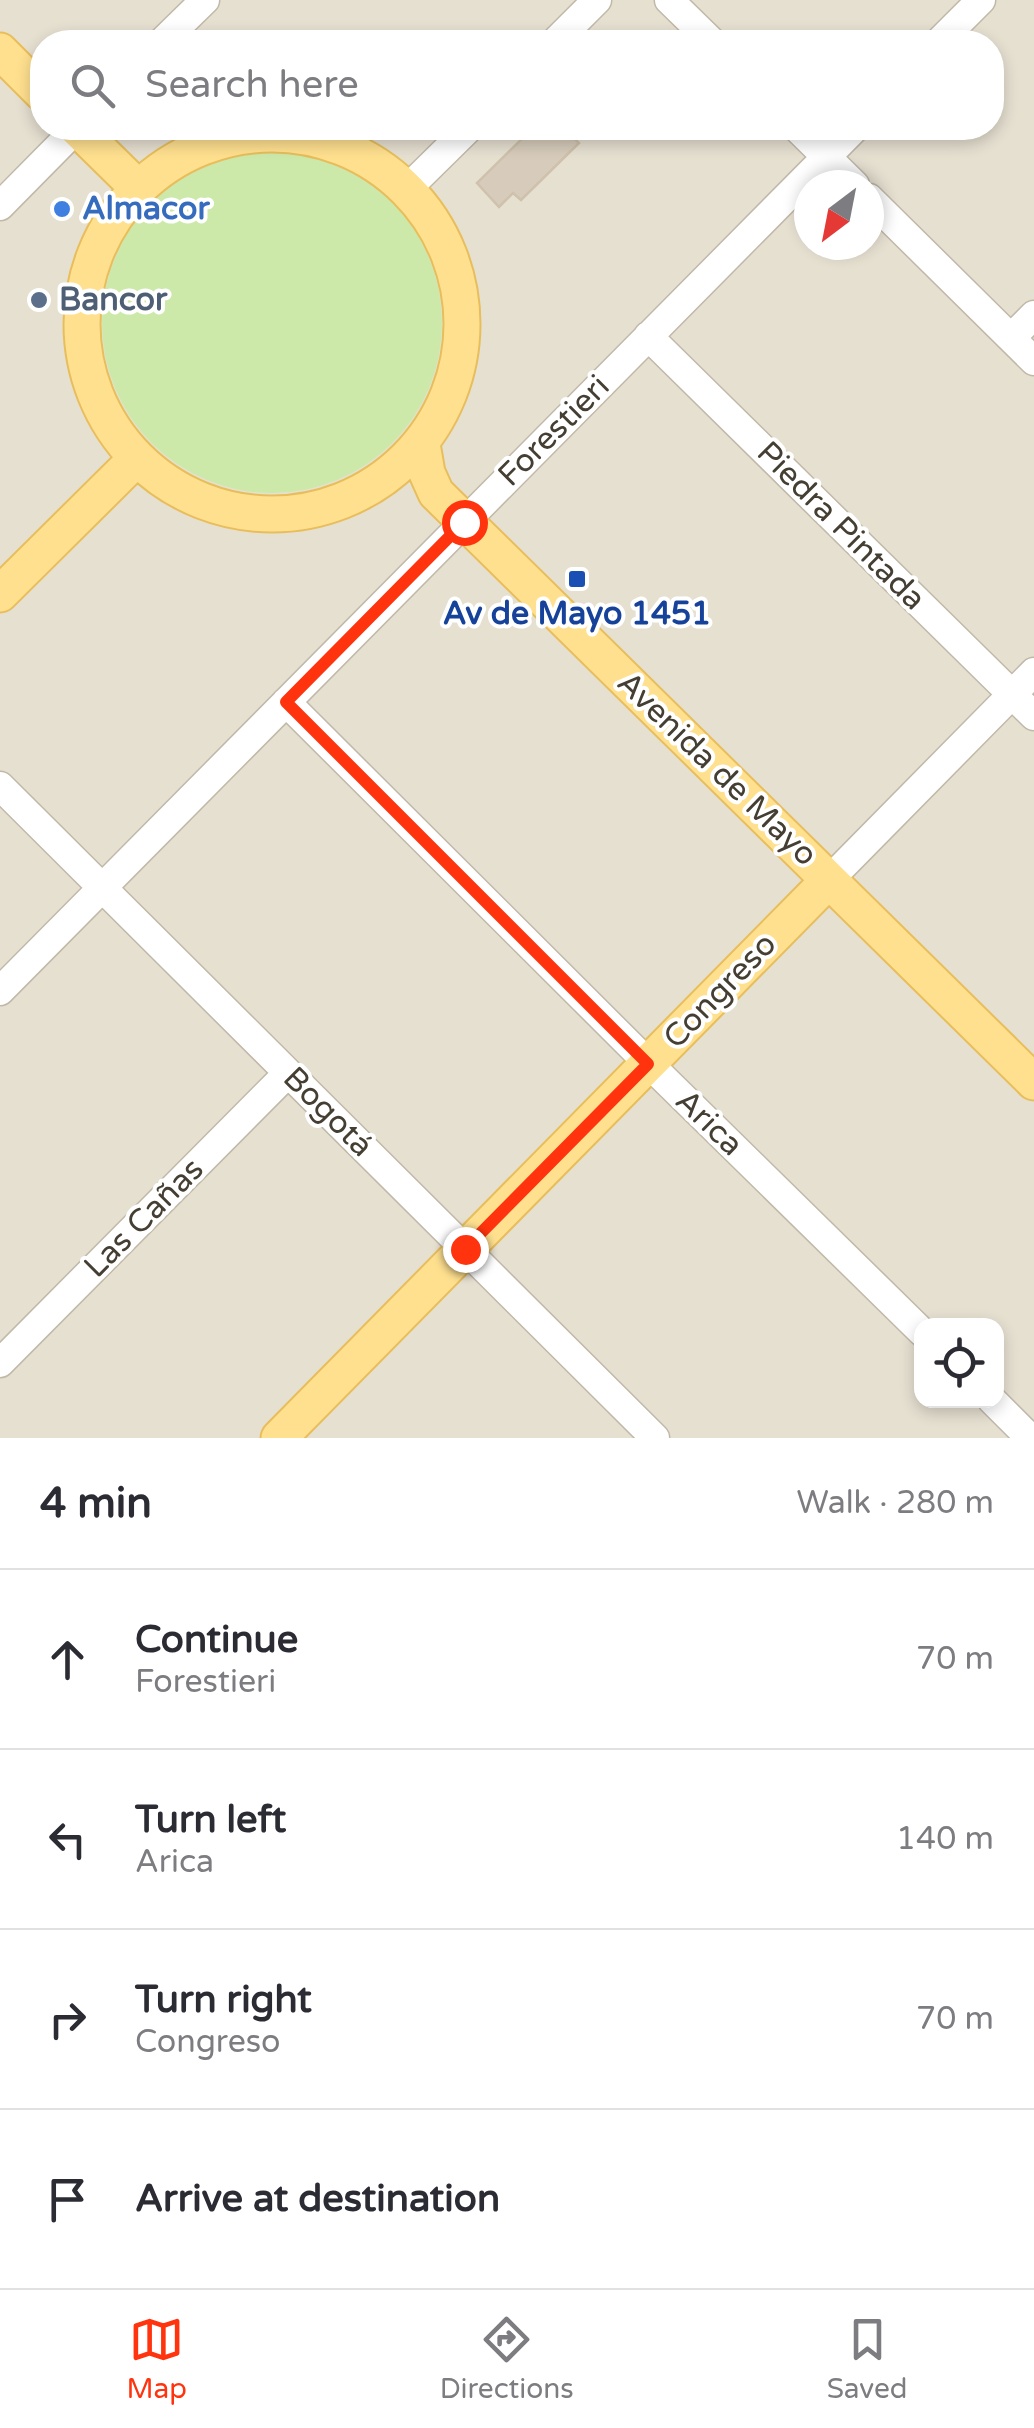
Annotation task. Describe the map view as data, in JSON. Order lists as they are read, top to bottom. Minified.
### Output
{"streets":{"main road":["Avenida de Mayo","Congreso"],"street":["Forestieri","Piedra Pintada","Bogotá","Arica","Las Cañas"]},"crossings":[["Forestieri","Piedra Pintada"],["Forestieri","Avenida de Mayo"],["Forestieri","Bogotá"],["Forestieri","Arica"],["Piedra Pintada","Congreso"],["Avenida de Mayo","Congreso"],["Congreso","Bogotá"],["Congreso","Arica"],["Bogotá","Las Cañas"]],"places":{"other":["Almacor","Bancor"],"transit":["Av de Mayo 1451"]},"north":"bottom left","page":{"search":"Search here","heading":["4 min","Walk · 280 m"],"list":[["Continue","Forestieri","70 m"],["Turn left","Arica","140 m"],["Turn right","Congreso","70 m"],"Arrive at destination"],"nav":["Map","Directions","Saved"]}}
